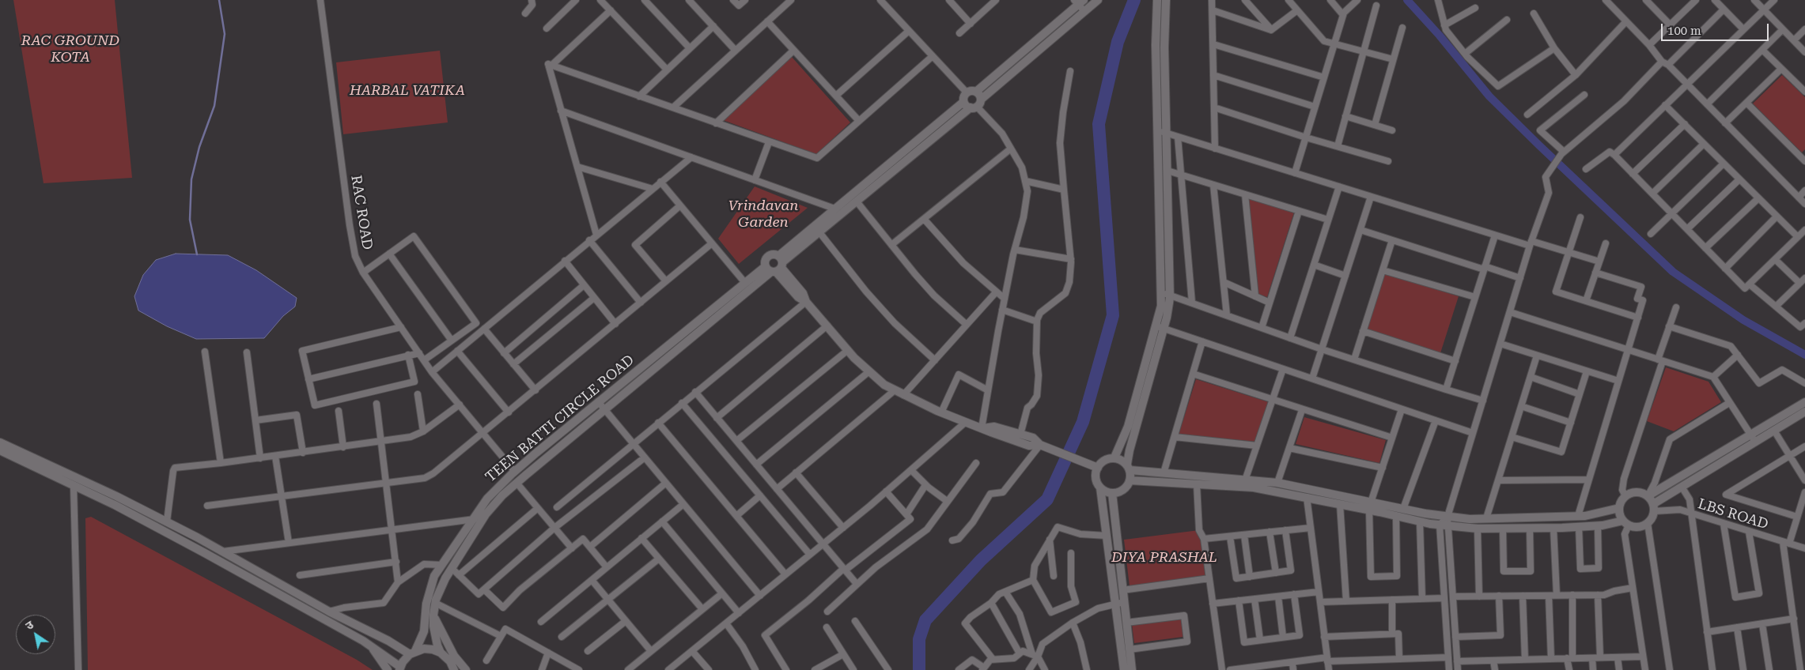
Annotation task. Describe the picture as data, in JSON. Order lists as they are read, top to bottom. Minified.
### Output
{"streets":{"street":["RAC ROAD","TEEN BATTI CIRCLE ROAD","LBS ROAD"]},"crossings":[["RAC ROAD","TEEN BATTI CIRCLE ROAD"]],"parks":["RAC GROUND KOTA","HARBAL VATIKA","Vrindavan Garden","DIYA PRASHAL"],"scale_bar":"100 m","north":"top left"}
